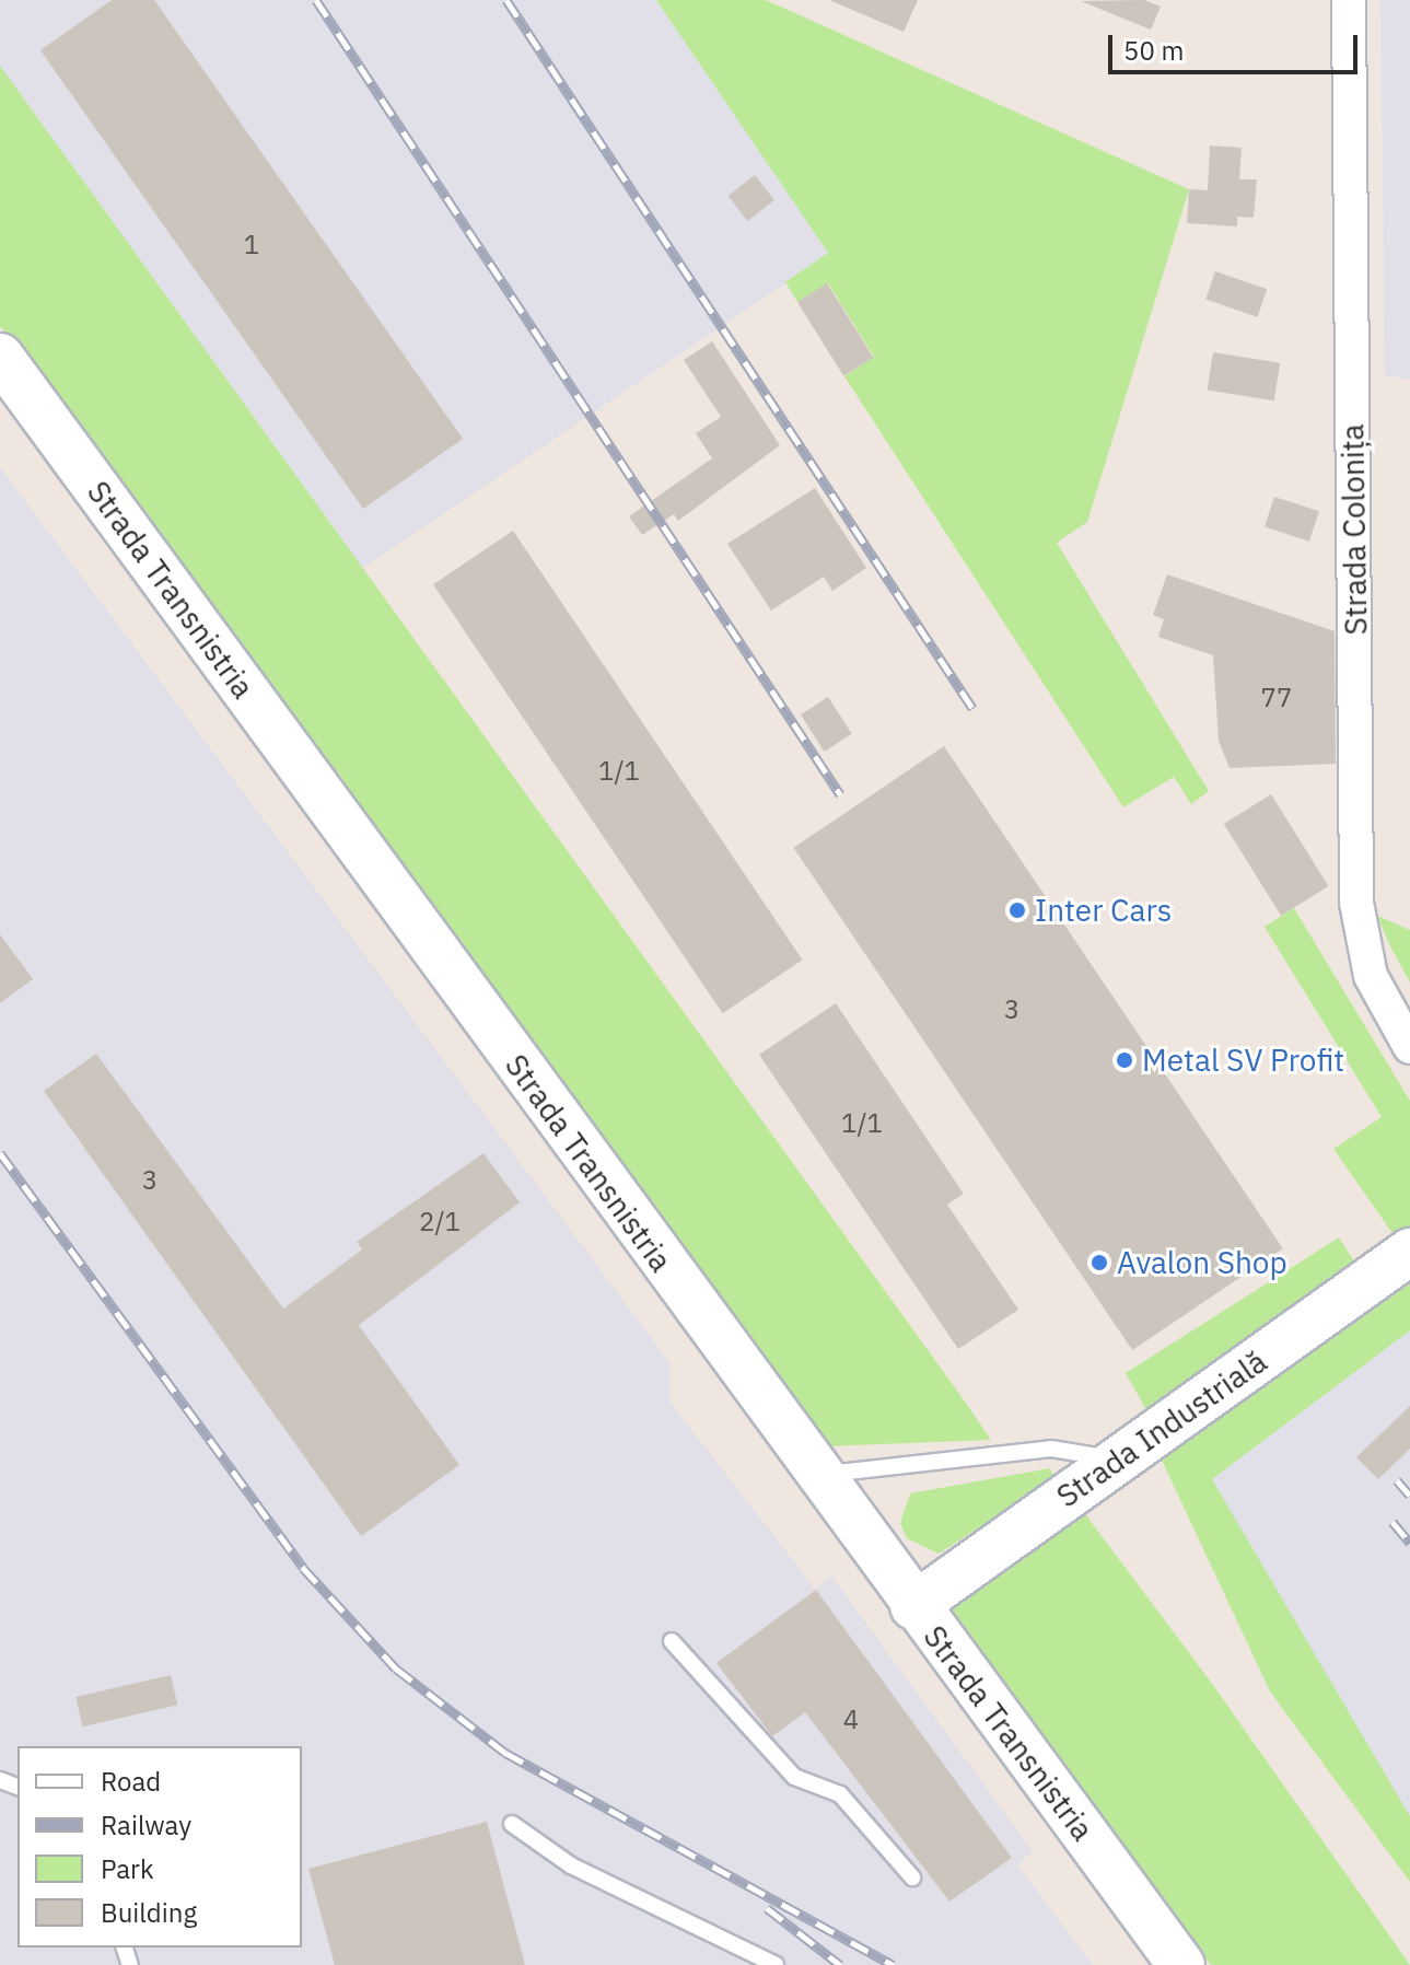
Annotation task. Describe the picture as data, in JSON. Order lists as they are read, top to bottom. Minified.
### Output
{"streets":{"street":["Strada Colonița","Strada Transnistria","Strada Industrială"]},"crossings":[["Strada Transnistria","Strada Industrială"]],"places":["Inter Cars","Metal SV Profit","Avalon Shop"],"house_numbers":["1","77","1/1","3","1/1","3","2/1","4"],"legend":["Road","Railway","Park","Building"],"scale_bar":"50 m"}
